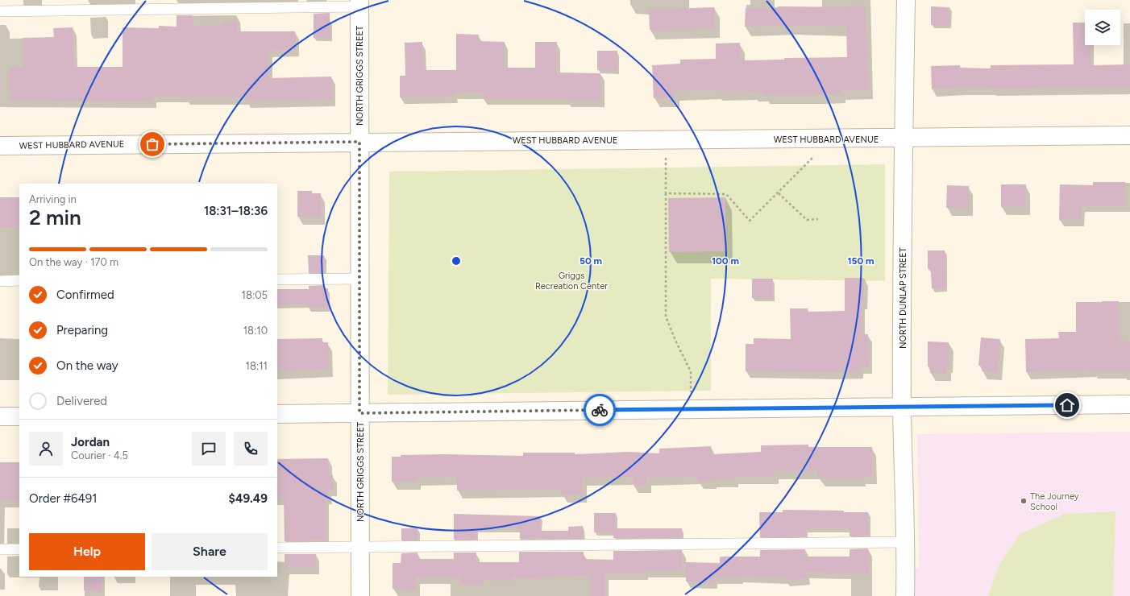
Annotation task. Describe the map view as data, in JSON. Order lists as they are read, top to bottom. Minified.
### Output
{"streets":{"street":["NORTH GRIGGS STREET","WEST HUBBARD AVENUE","NORTH DUNLAP STREET"]},"crossings":[["NORTH GRIGGS STREET","WEST HUBBARD AVENUE"],["WEST HUBBARD AVENUE","NORTH DUNLAP STREET"]],"parks":["Griggs Recreation Center"],"places":["The Journey School"],"page":{"heading":["2 min","Arriving in","18:31–18:36"],"panel":["Jordan","Courier · 4.5","Order #6491","$49.49"],"bar":"On the way · 170 m","list":[["Confirmed","18:05"],["Preparing","18:10"],["On the way","18:11"],"Delivered"],"buttons":["Help","Share"]},"rings":["50 m","100 m","150 m"]}
